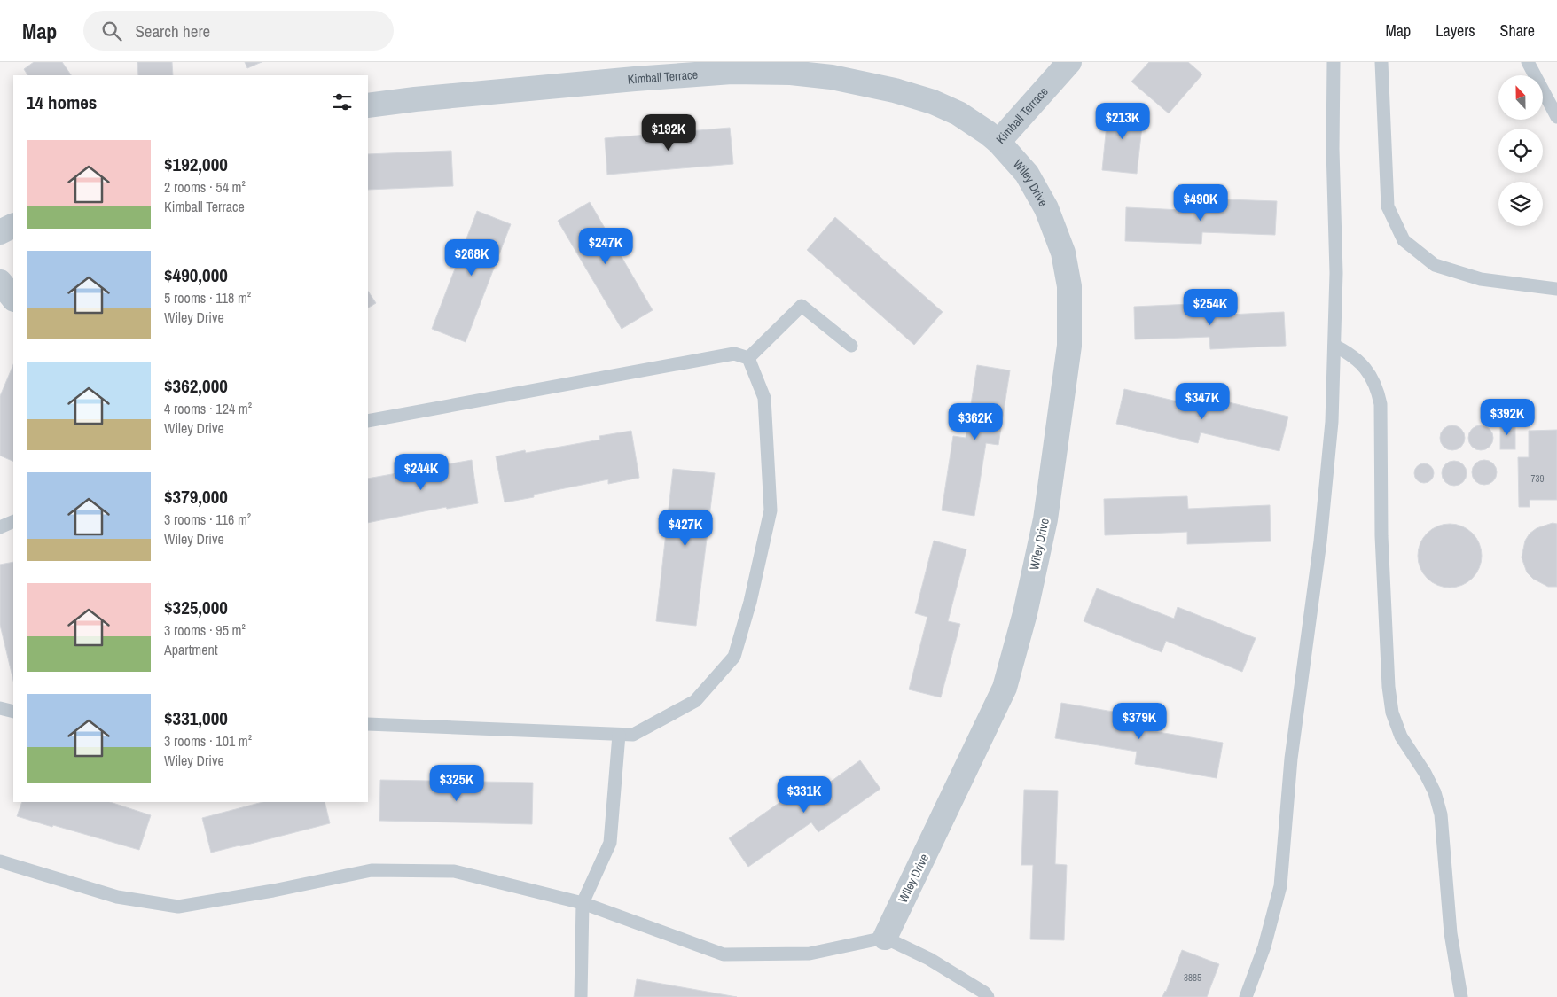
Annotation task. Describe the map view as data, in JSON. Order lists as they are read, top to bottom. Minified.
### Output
{"streets":{"street":["Kimball Terrace","Wiley Drive"]},"crossings":[["Kimball Terrace","Wiley Drive"]],"house_numbers":["739","3885"],"north":"top","page":{"header":"Map","search":"Search here","nav":["Map","Layers","Share"],"heading":"14 homes","price":["$213K","$192K","$490K","$247K","$268K","$254K","$347K","$392K","$362K","$244K","$427K","$379K","$325K","$331K"],"list":[{"name":"$192,000","note":"2 rooms · 54 m² · Kimball Terrace"},{"name":"$490,000","note":"5 rooms · 118 m² · Wiley Drive"},{"name":"$362,000","note":"4 rooms · 124 m² · Wiley Drive"},{"name":"$379,000","note":"3 rooms · 116 m² · Wiley Drive"},{"name":"$325,000","note":"3 rooms · 95 m² · Apartment"},{"name":"$331,000","note":"3 rooms · 101 m² · Wiley Drive"}]}}
